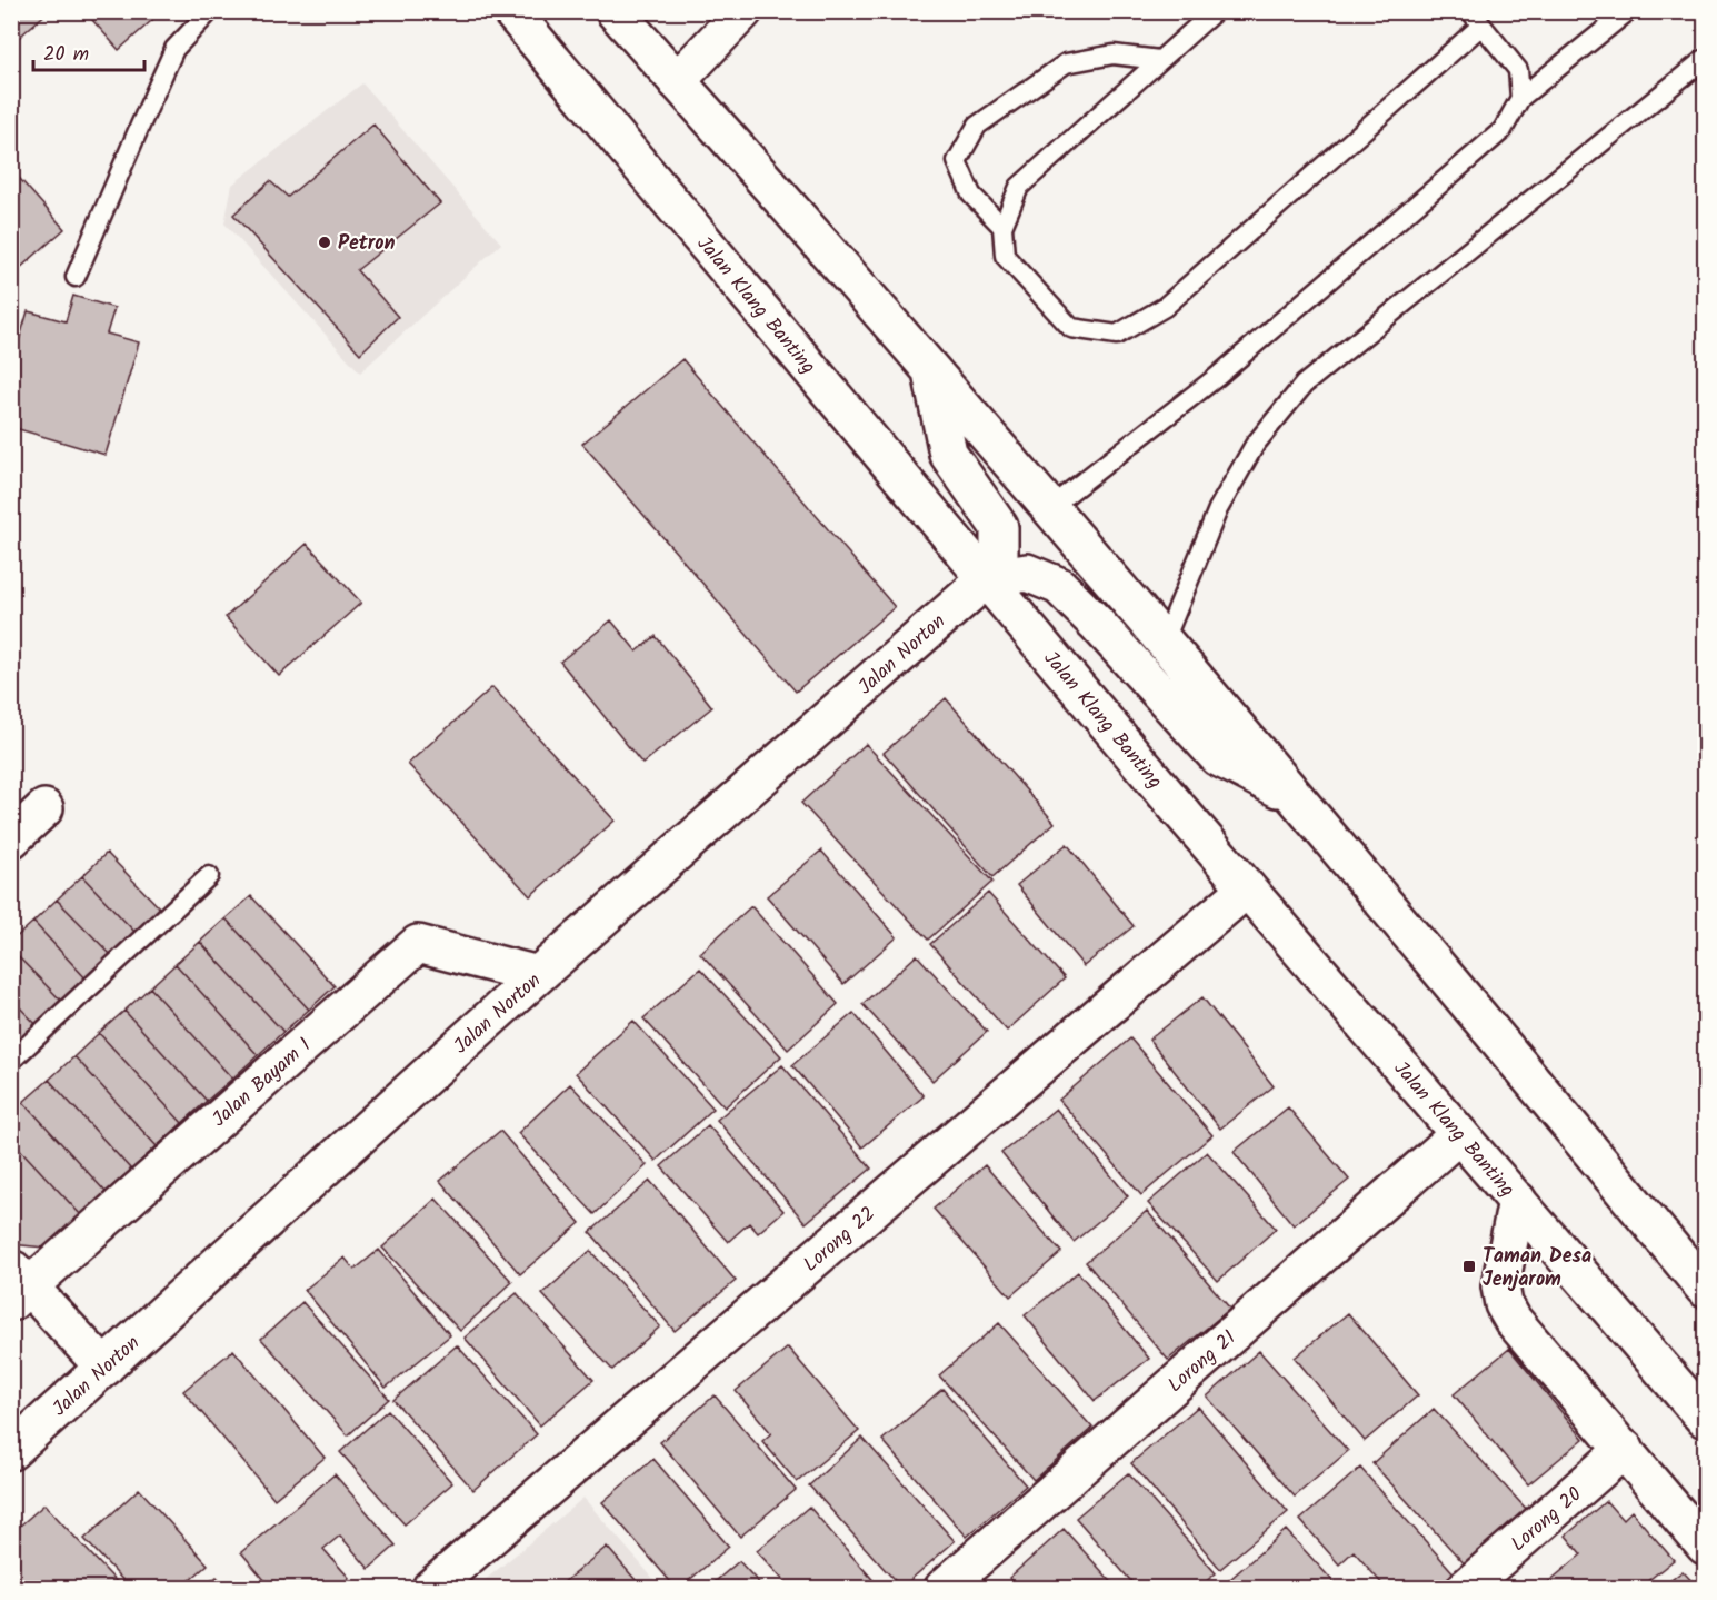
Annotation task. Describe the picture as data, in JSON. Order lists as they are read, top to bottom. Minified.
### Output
{"streets":{"main road":["Jalan Klang Banting","Jalan Norton","Jalan Bayam 1","Lorong 22","Lorong 21","Lorong 20"]},"crossings":[["Jalan Klang Banting","Jalan Norton"],["Jalan Klang Banting","Lorong 22"],["Jalan Klang Banting","Lorong 21"],["Jalan Norton","Jalan Bayam 1"]],"places":{"other":["Petron"],"transit":["Taman Desa Jenjarom"]},"scale_bar":"20 m"}
